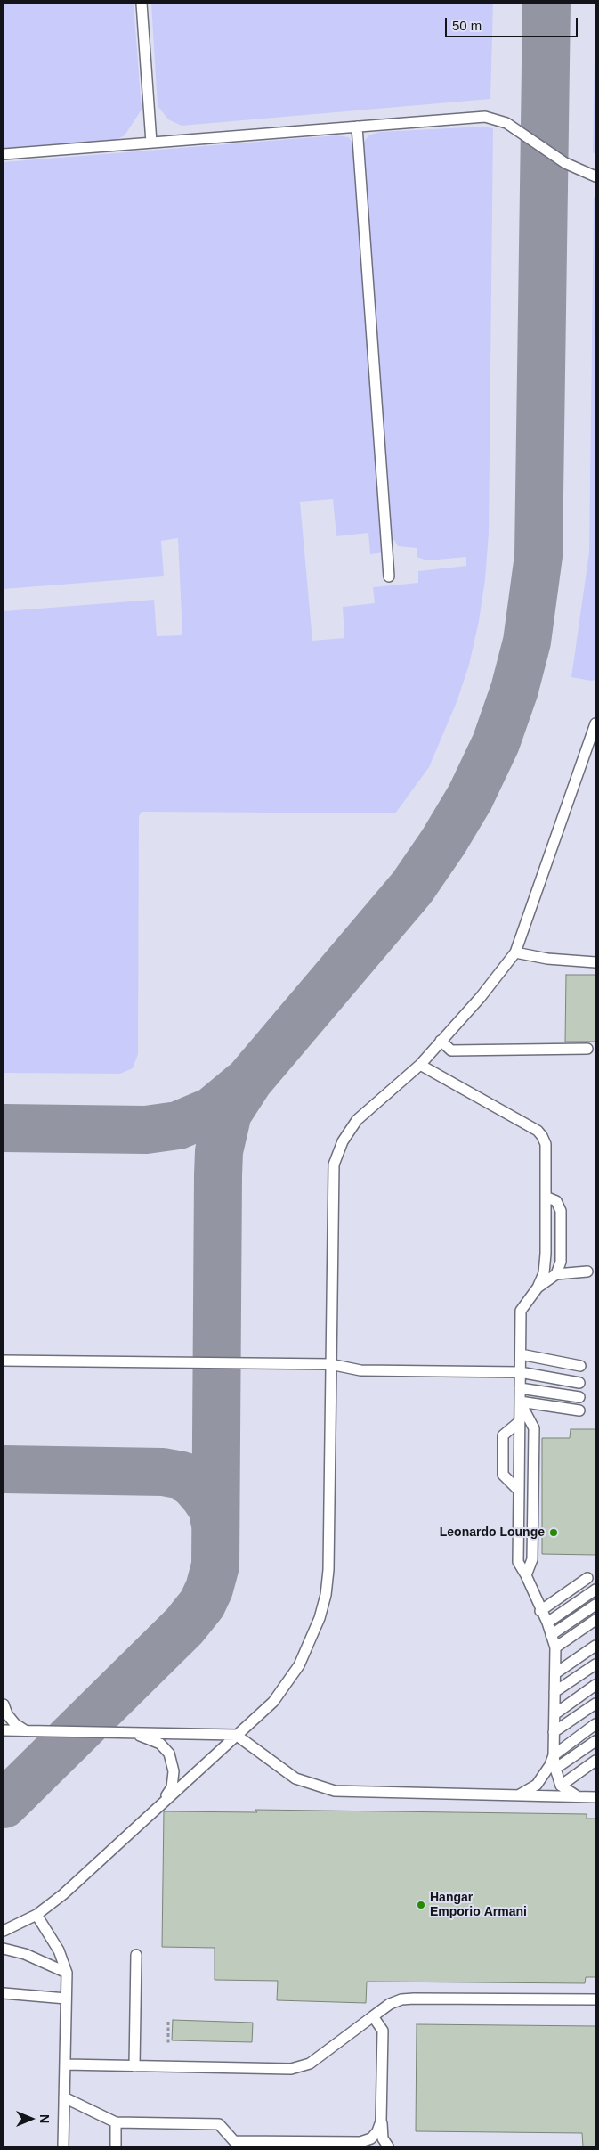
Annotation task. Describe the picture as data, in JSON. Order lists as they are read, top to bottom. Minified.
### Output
{"places":["Leonardo Lounge","Hangar Emporio Armani"],"scale_bar":"50 m","north":"right"}
